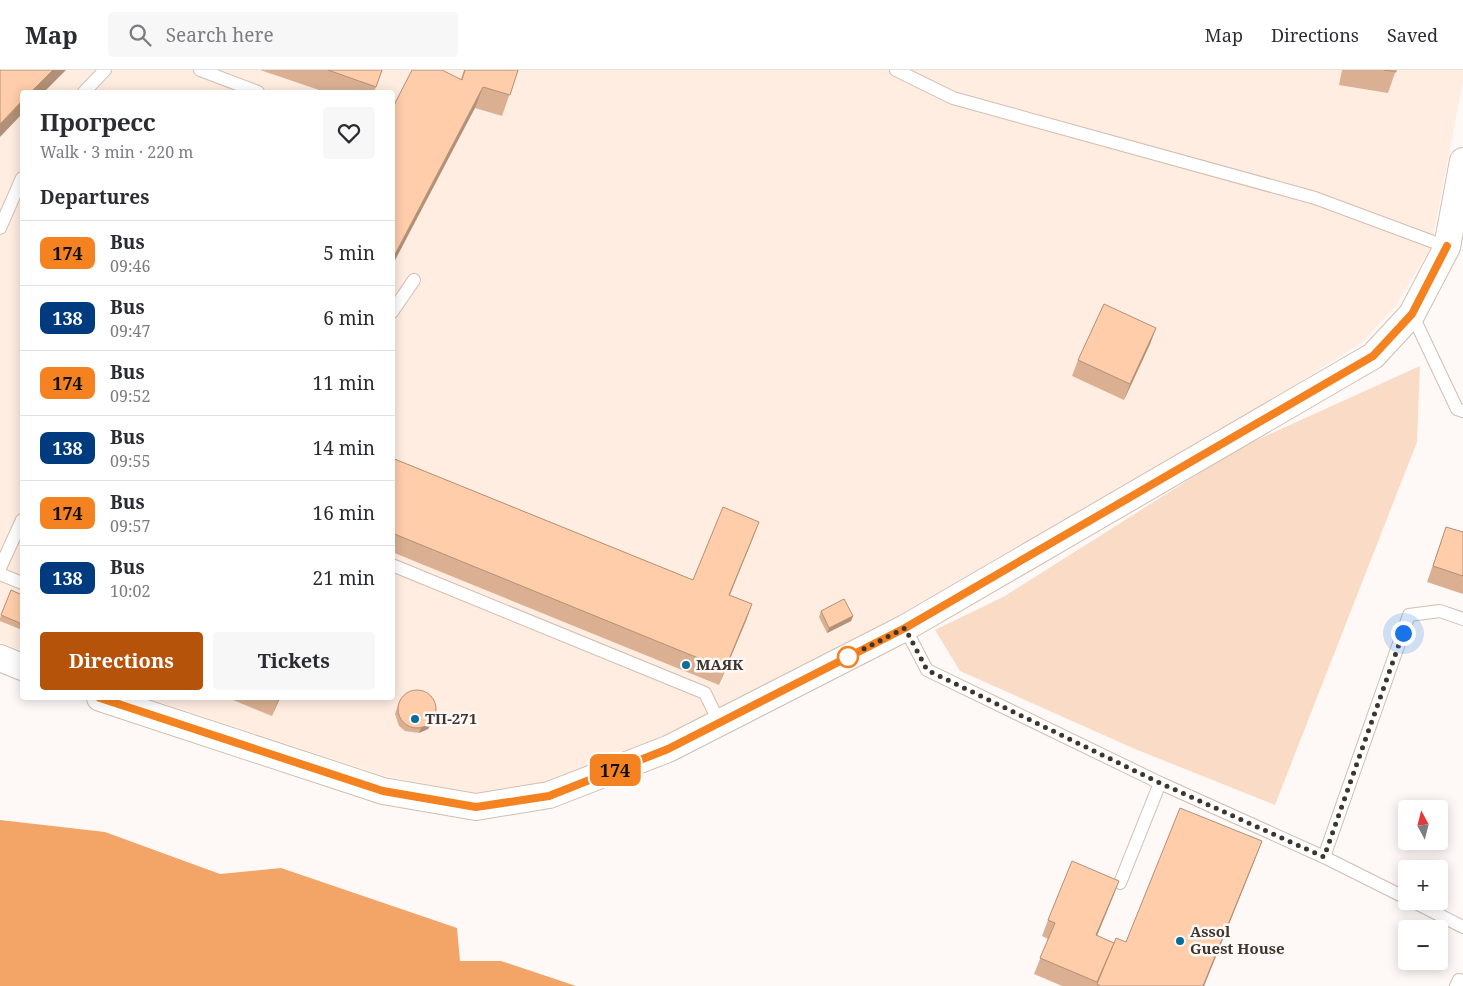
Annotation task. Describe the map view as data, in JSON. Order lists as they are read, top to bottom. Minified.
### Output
{"places":["МАЯК","ТП-271","Assol Guest House"],"lines":["bus line 174"],"north":"top","page":{"header":"Map","search":"Search here","nav":["Map","Directions","Saved"],"on_map":"174","heading":[["Прогресс","Walk · 3 min · 220 m"],"Departures"],"list":[{"mark":"174","name":"Bus","note":"09:46","value":"5 min"},{"mark":"138","name":"Bus","note":"09:47","value":"6 min"},{"mark":"174","name":"Bus","note":"09:52","value":"11 min"},{"mark":"138","name":"Bus","note":"09:55","value":"14 min"},{"mark":"174","name":"Bus","note":"09:57","value":"16 min"},{"mark":"138","name":"Bus","note":"10:02","value":"21 min"}],"buttons":["Directions","Tickets"],"map_buttons":["+","−"]}}
